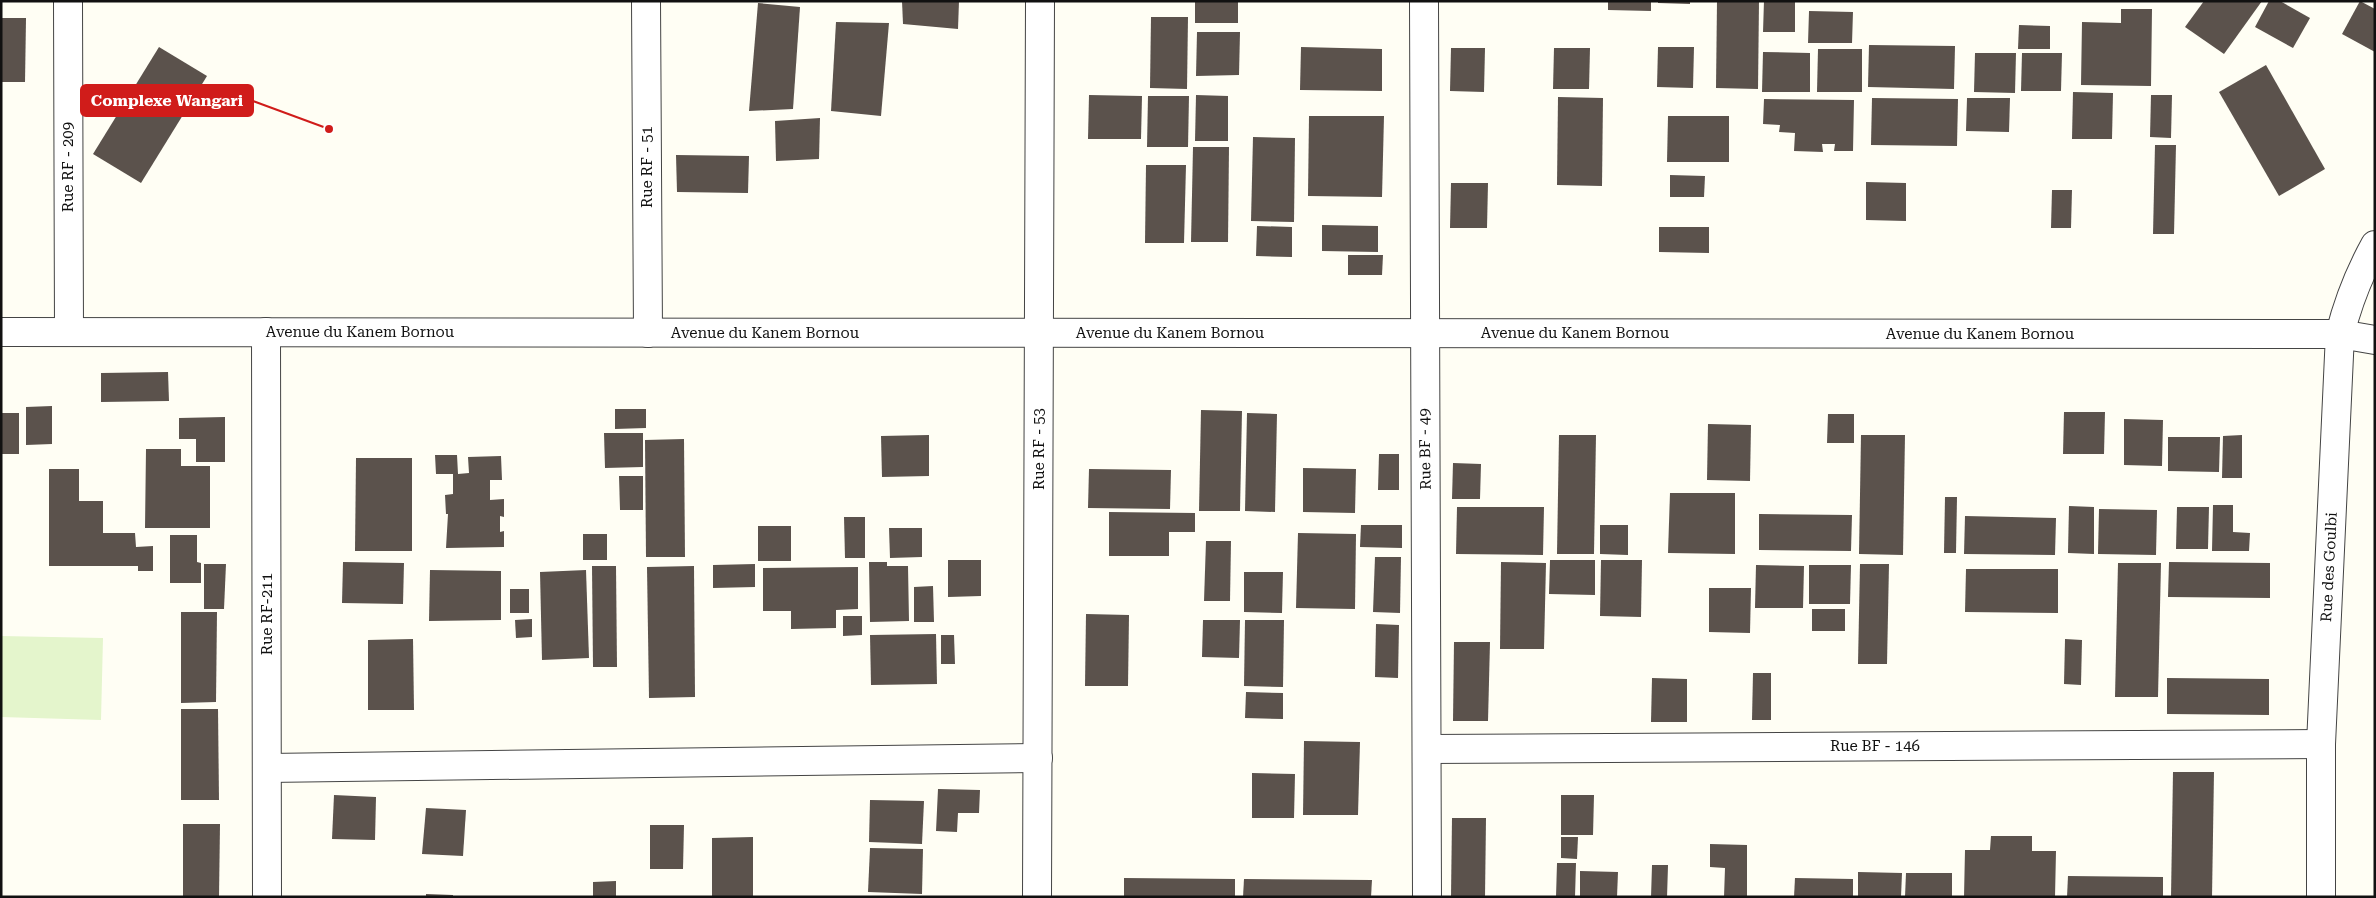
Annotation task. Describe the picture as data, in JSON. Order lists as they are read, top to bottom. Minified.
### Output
{"streets":{"street":["Rue RF - 209","Rue RF - 51","Avenue du Kanem Bornou","Rue RF - 53","Rue BF - 49","Rue des Goulbi","Rue RF-211","Rue BF - 146"]},"crossings":[["Rue RF - 209","Avenue du Kanem Bornou"],["Rue RF - 51","Avenue du Kanem Bornou"],["Avenue du Kanem Bornou","Rue RF - 53"],["Avenue du Kanem Bornou","Rue BF - 49"],["Avenue du Kanem Bornou","Rue des Goulbi"],["Avenue du Kanem Bornou","Rue RF-211"],["Rue BF - 49","Rue BF - 146"],["Rue des Goulbi","Rue BF - 146"]],"places":["Complexe Wangari"]}
